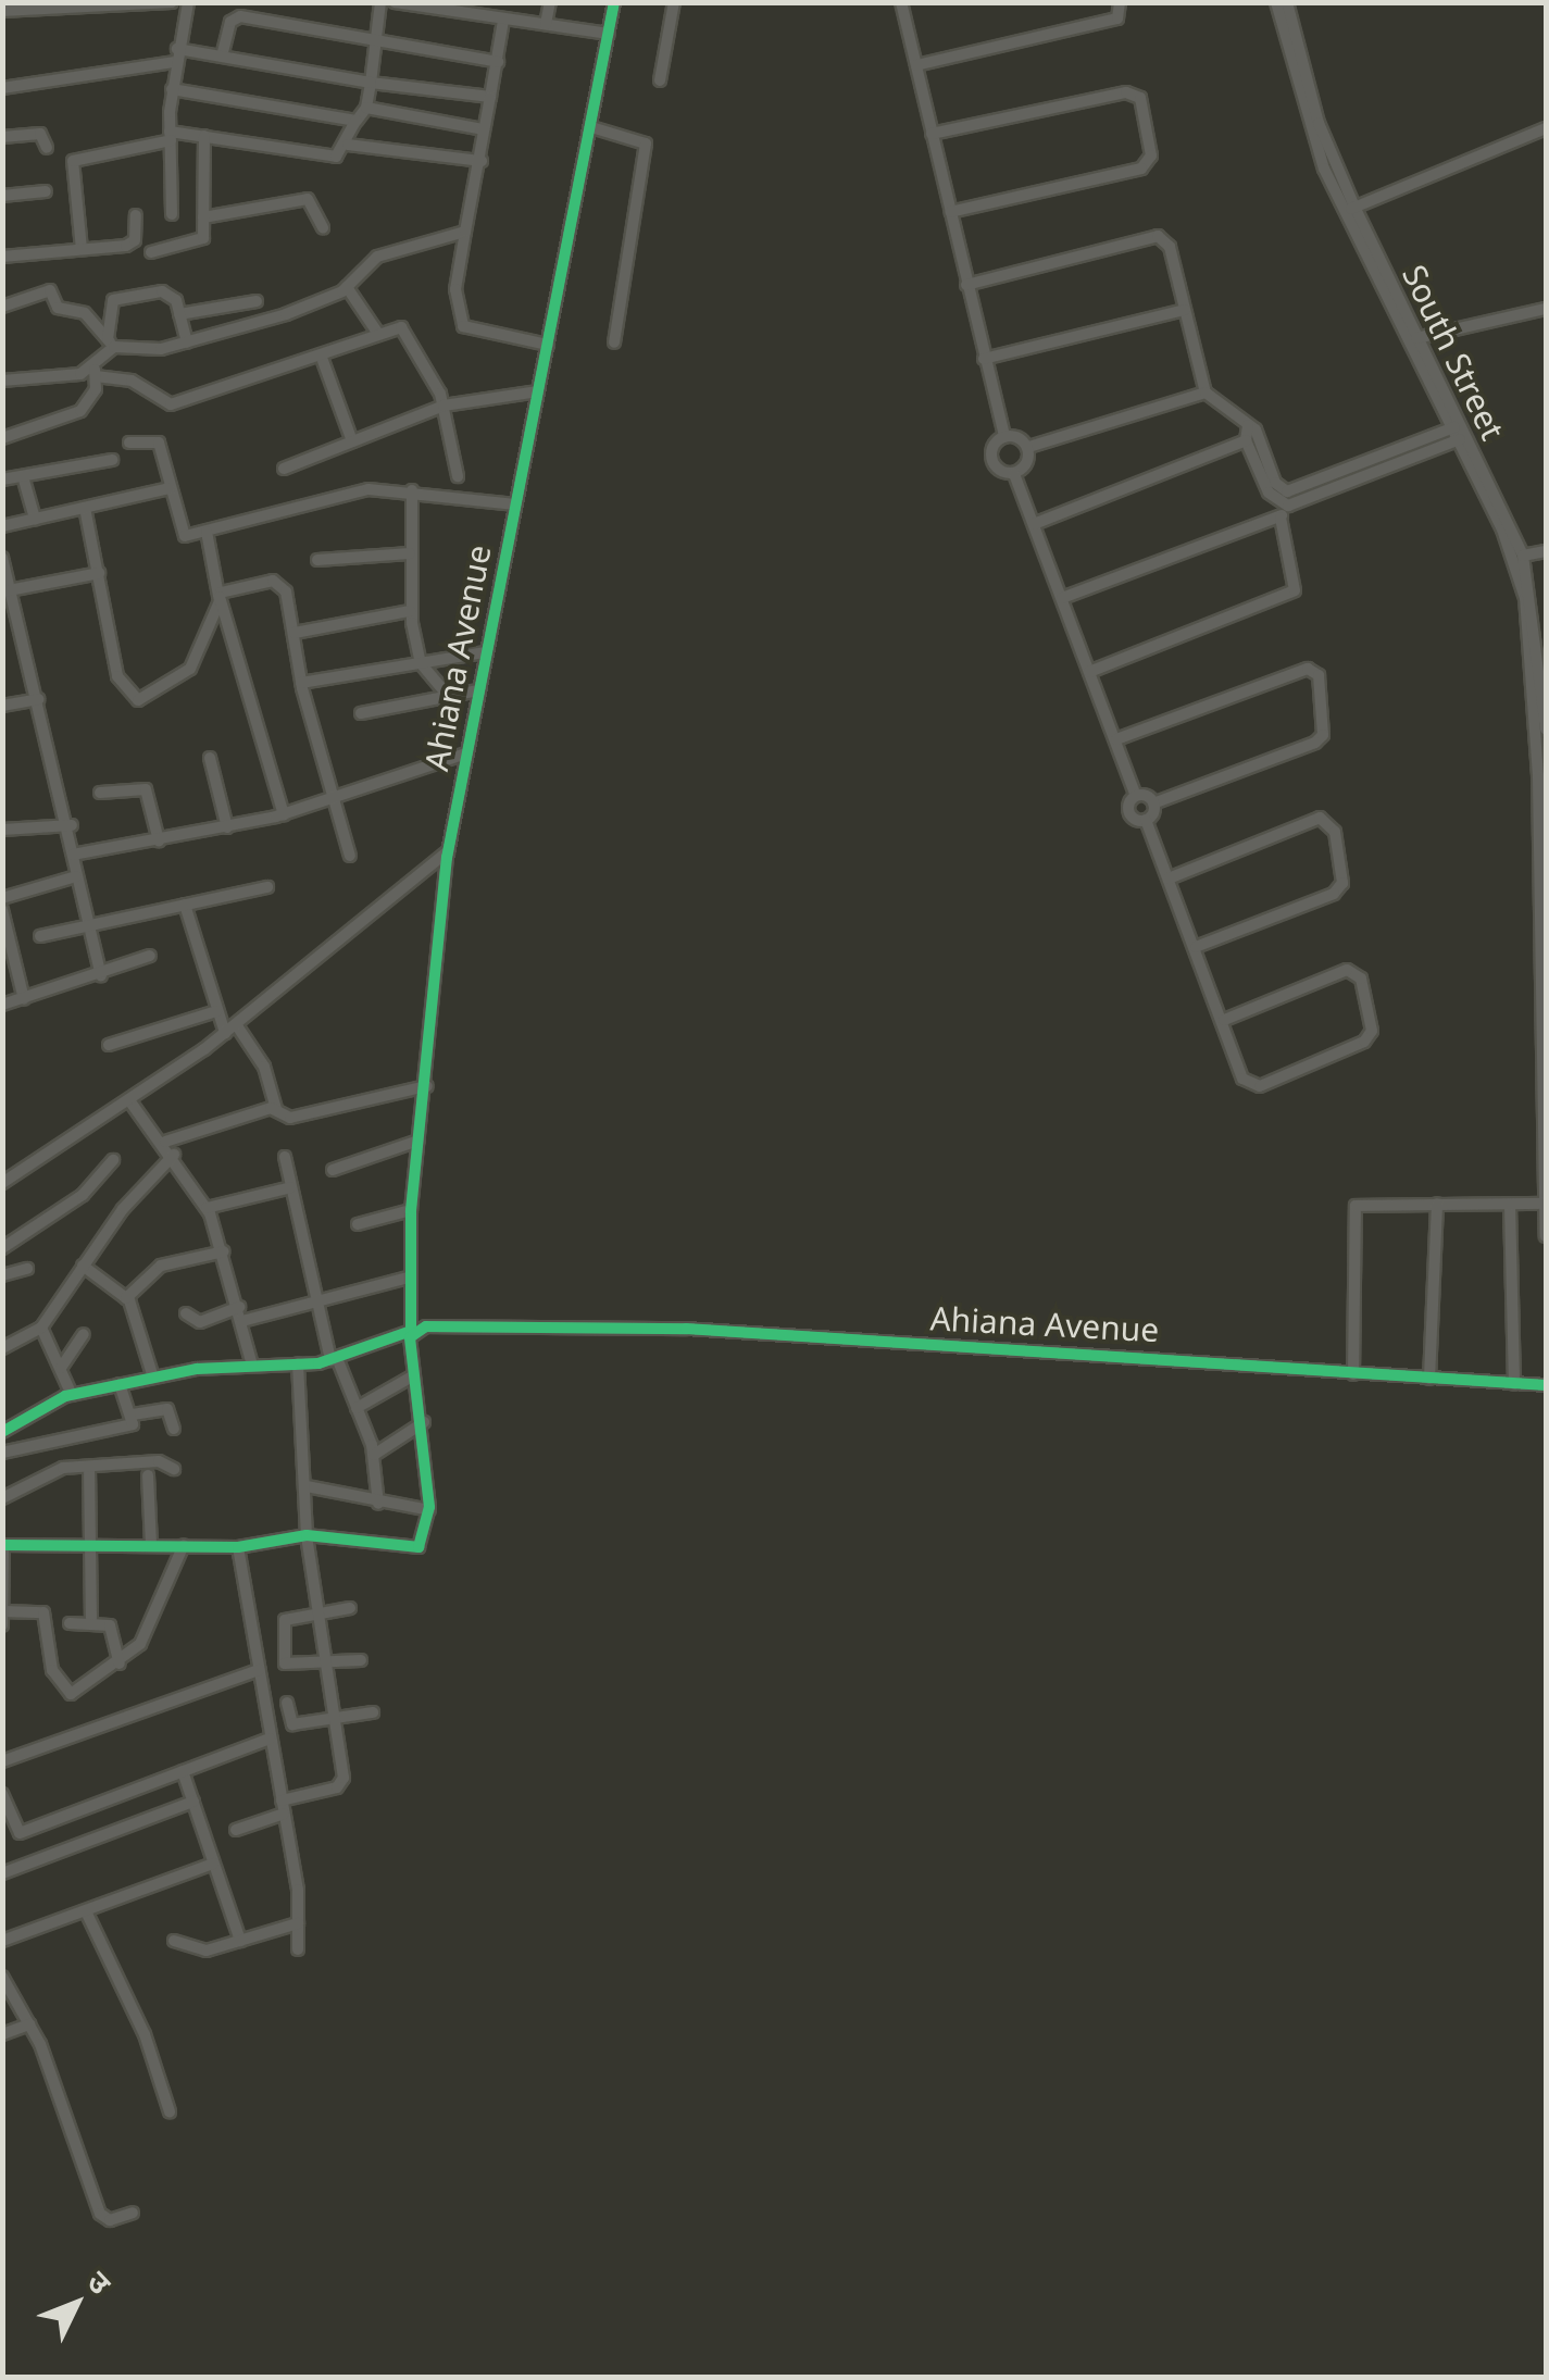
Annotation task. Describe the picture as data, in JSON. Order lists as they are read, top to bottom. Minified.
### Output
{"streets":{"street":["South Street","Ahiana Avenue"]},"north":"top right"}
